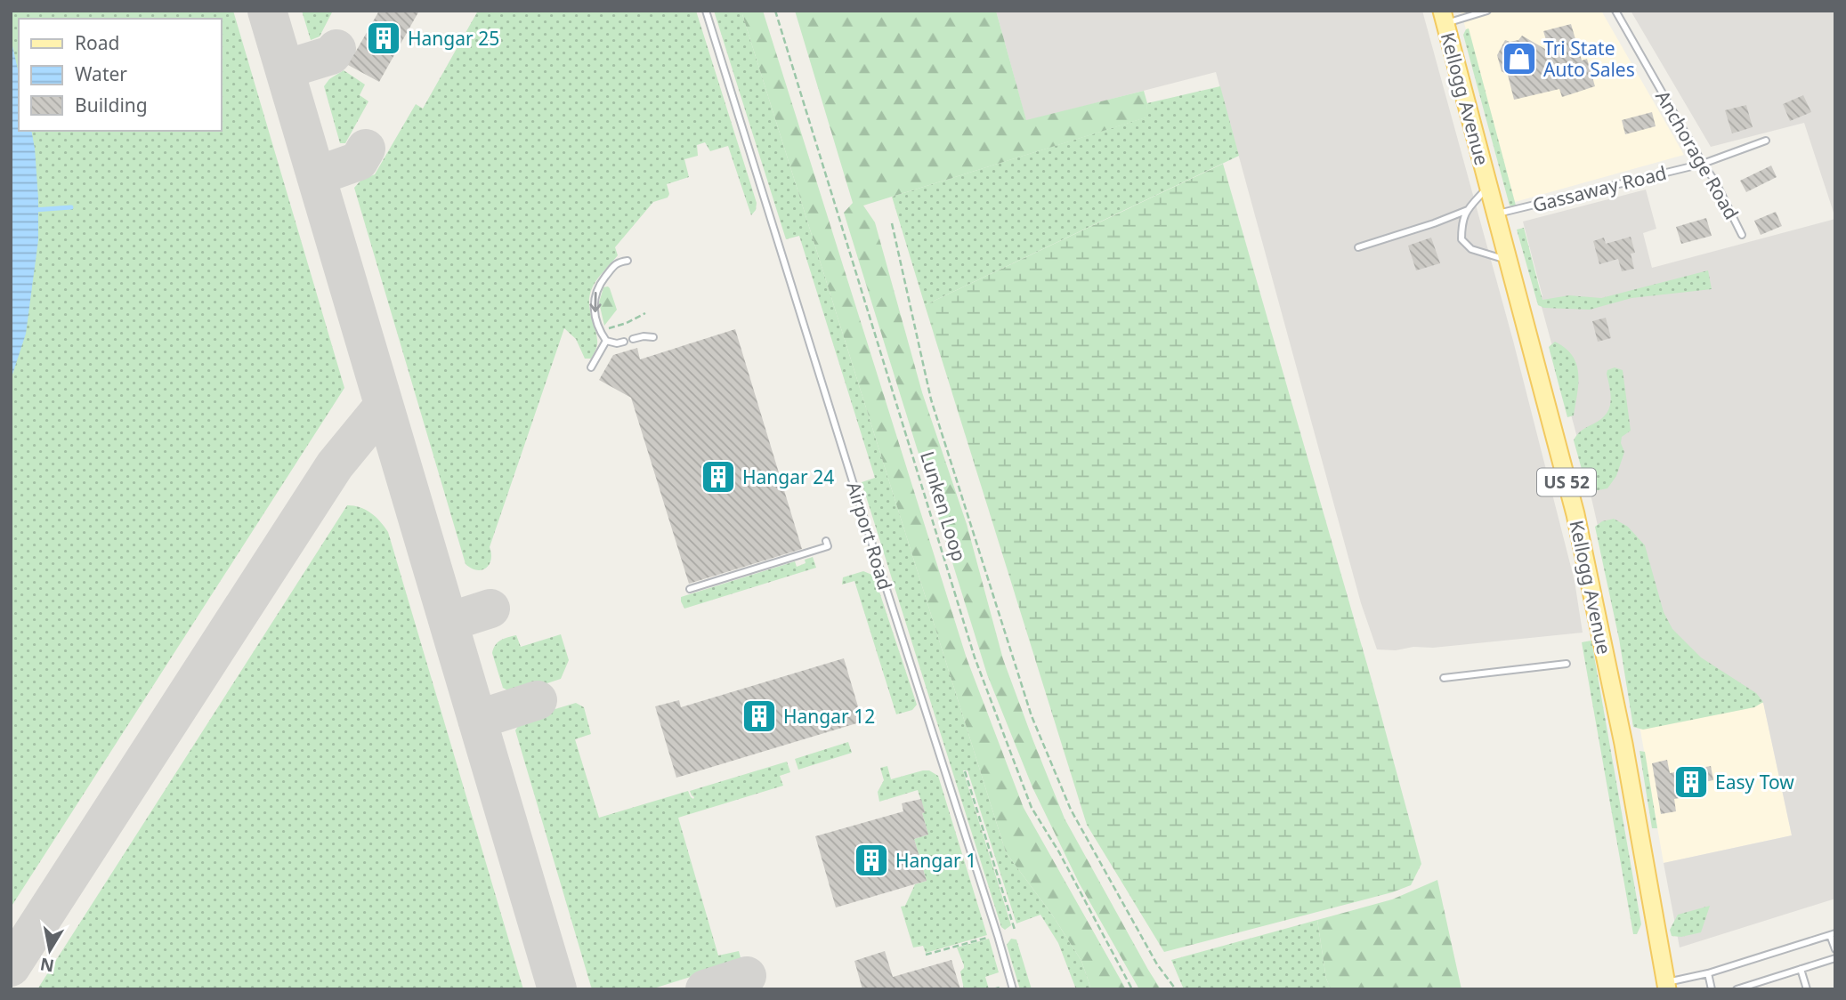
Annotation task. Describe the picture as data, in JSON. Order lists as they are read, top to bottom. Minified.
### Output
{"streets":{"main road":["Kellogg Avenue","US 52"],"lane":["Anchorage Road","Gassaway Road","Airport Road"],"path":["Lunken Loop"]},"crossings":[["Kellogg Avenue","Gassaway Road"],["Anchorage Road","Gassaway Road"]],"places":{"building":["Hangar 25","Hangar 24","Hangar 12","Easy Tow","Hangar 1"],"shop":["Tri State Auto Sales"]},"legend":["Road","Water","Building"],"north":"bottom"}
